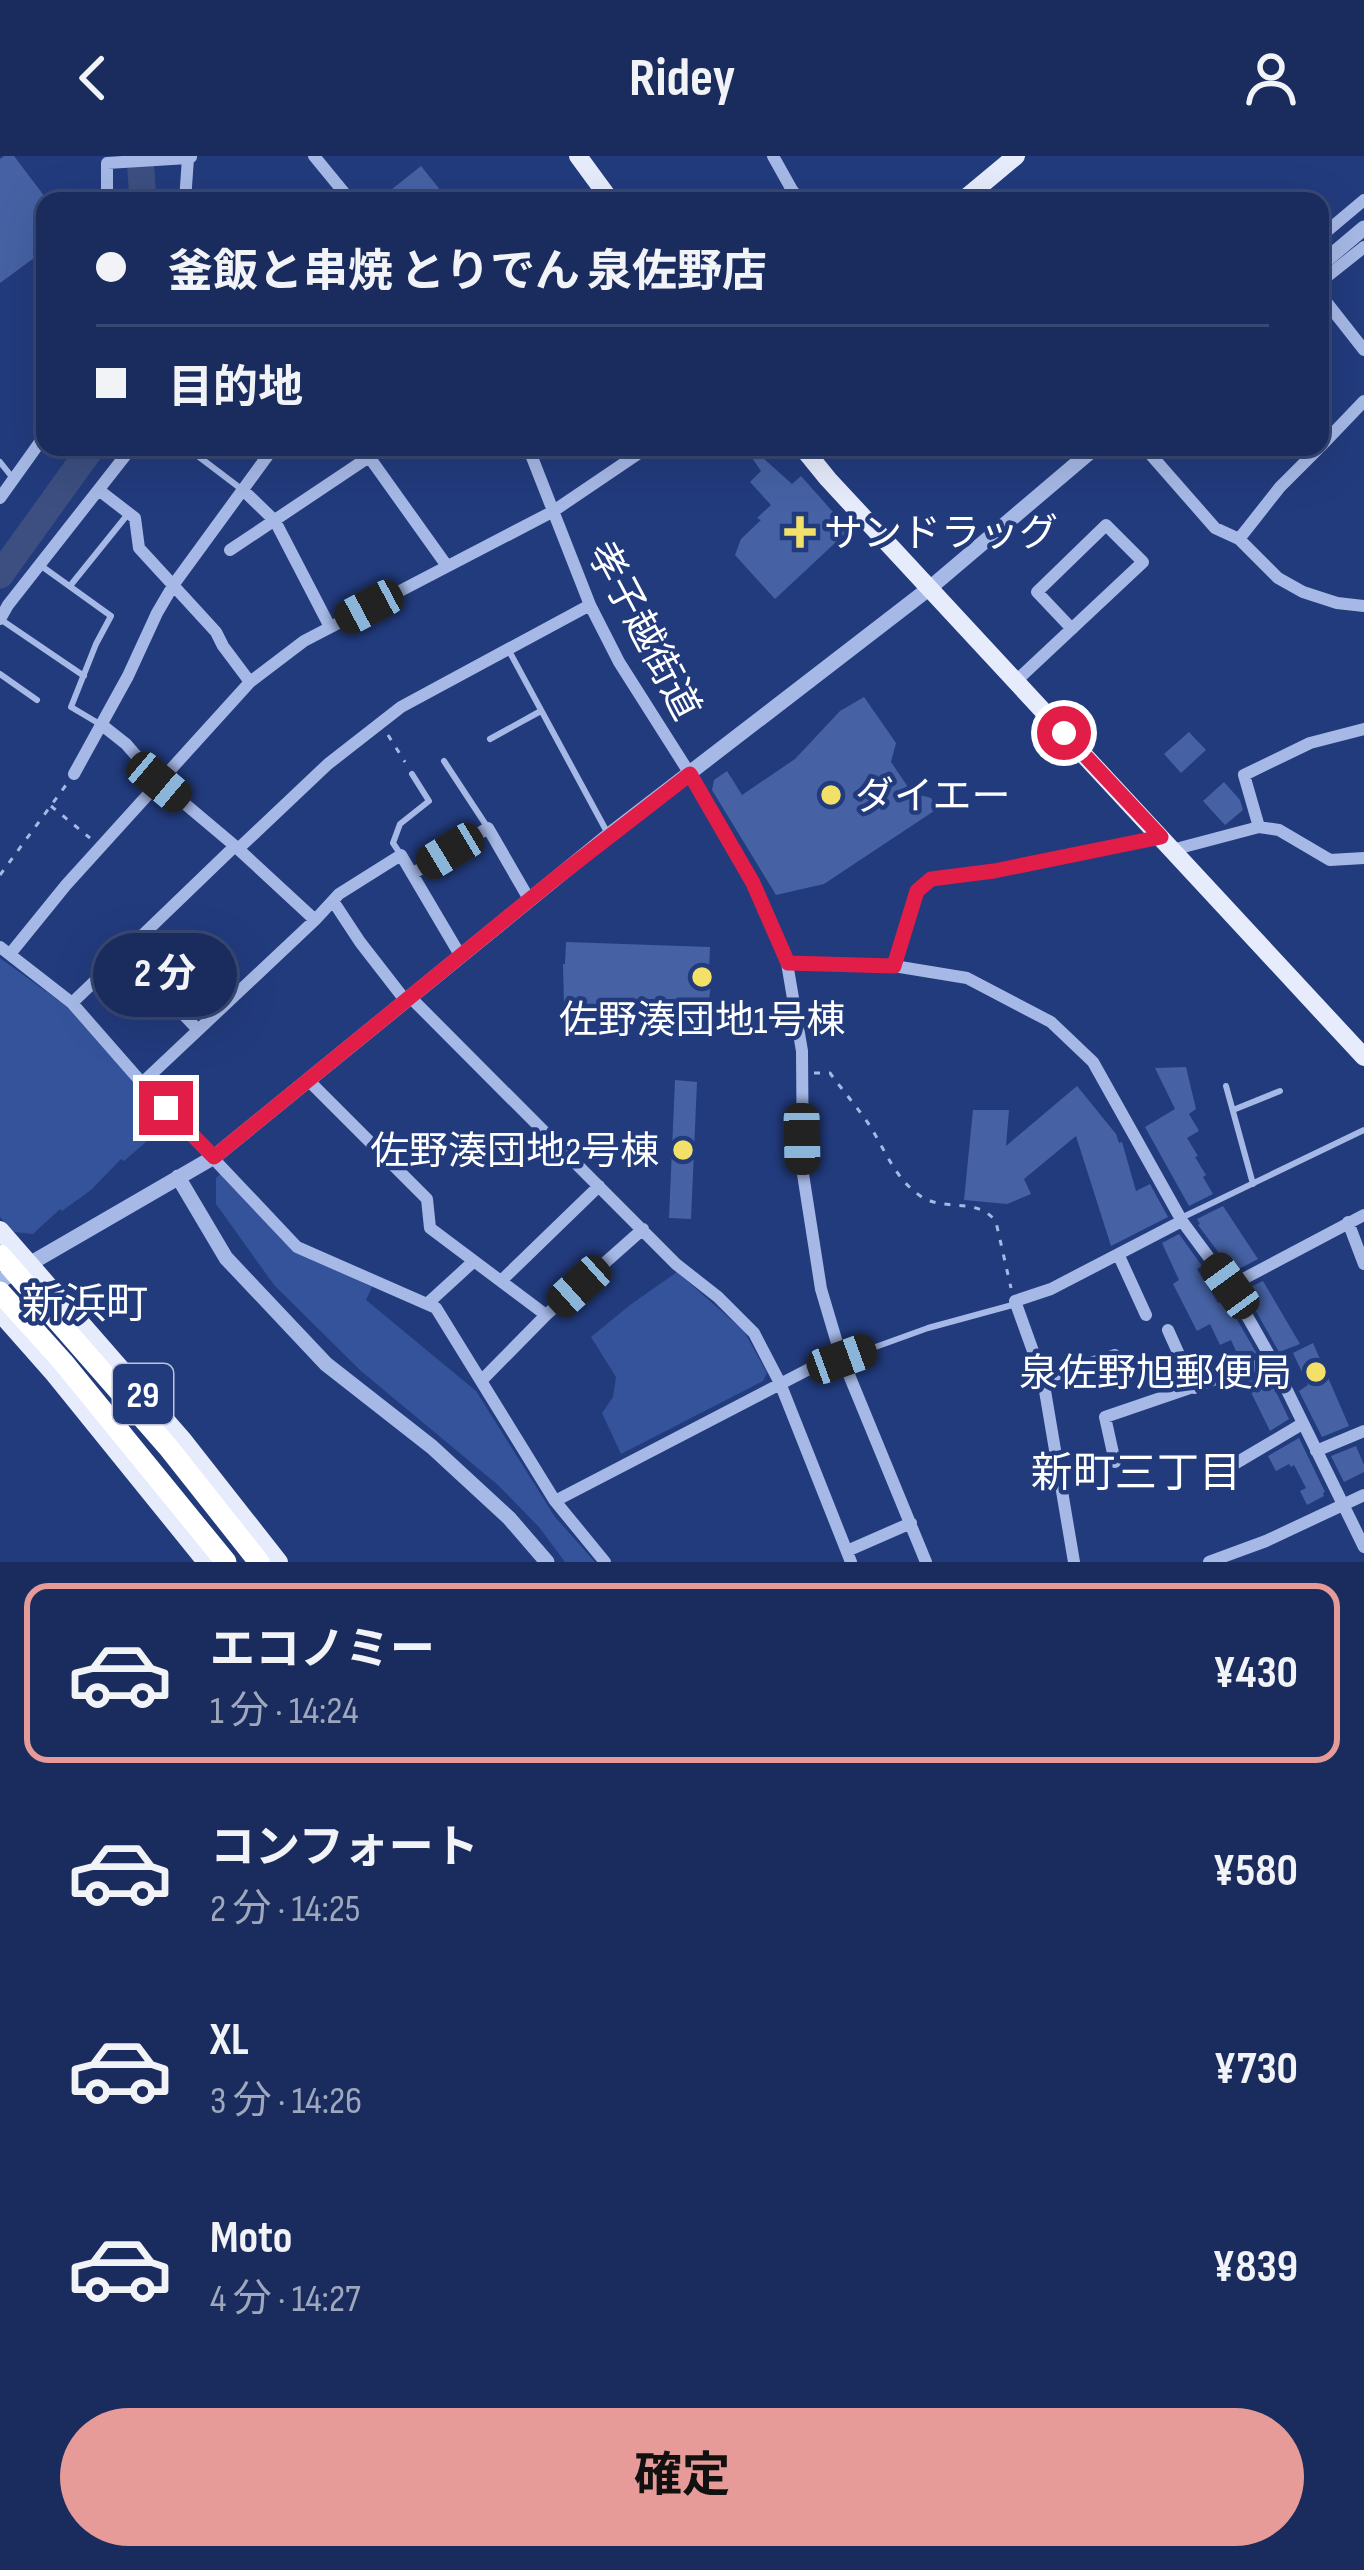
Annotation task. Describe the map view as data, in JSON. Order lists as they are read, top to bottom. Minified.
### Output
{"streets":{"main road":["29"],"street":["孝子越街道"]},"districts":["新浜町","新町三丁目"],"places":{"health":["サンドラッグ"],"other":["ダイエー","佐野湊団地1号棟","佐野湊団地2号棟","泉佐野旭郵便局"]},"page":{"header":"Ridey","banner":["釜飯と串焼 とりでん 泉佐野店","目的地"],"bubble":"2 分","list":[{"name":"エコノミー","note":"1 分 · 14:24","value":"¥430"},{"name":"コンフォート","note":"2 分 · 14:25","value":"¥580"},{"name":"XL","note":"3 分 · 14:26","value":"¥730"},{"name":"Moto","note":"4 分 · 14:27","value":"¥839"}],"buttons":"確定"}}
